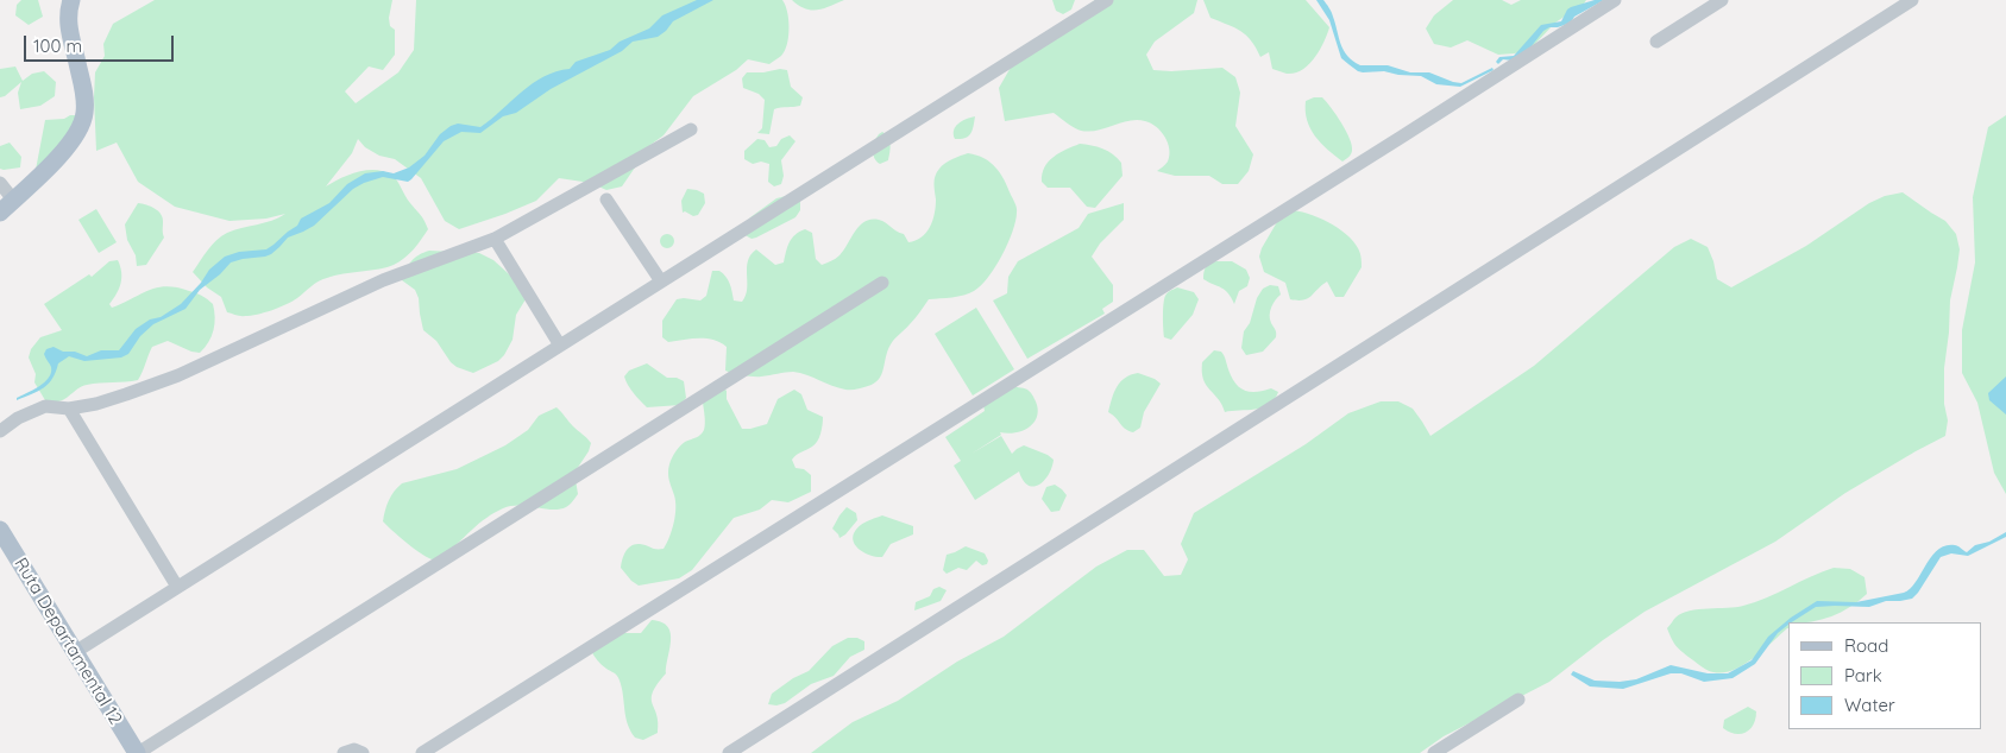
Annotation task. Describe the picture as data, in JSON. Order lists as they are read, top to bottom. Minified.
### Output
{"streets":{"main road":["Ruta Departamental 12"]},"legend":["Road","Park","Water"],"scale_bar":"100 m"}
